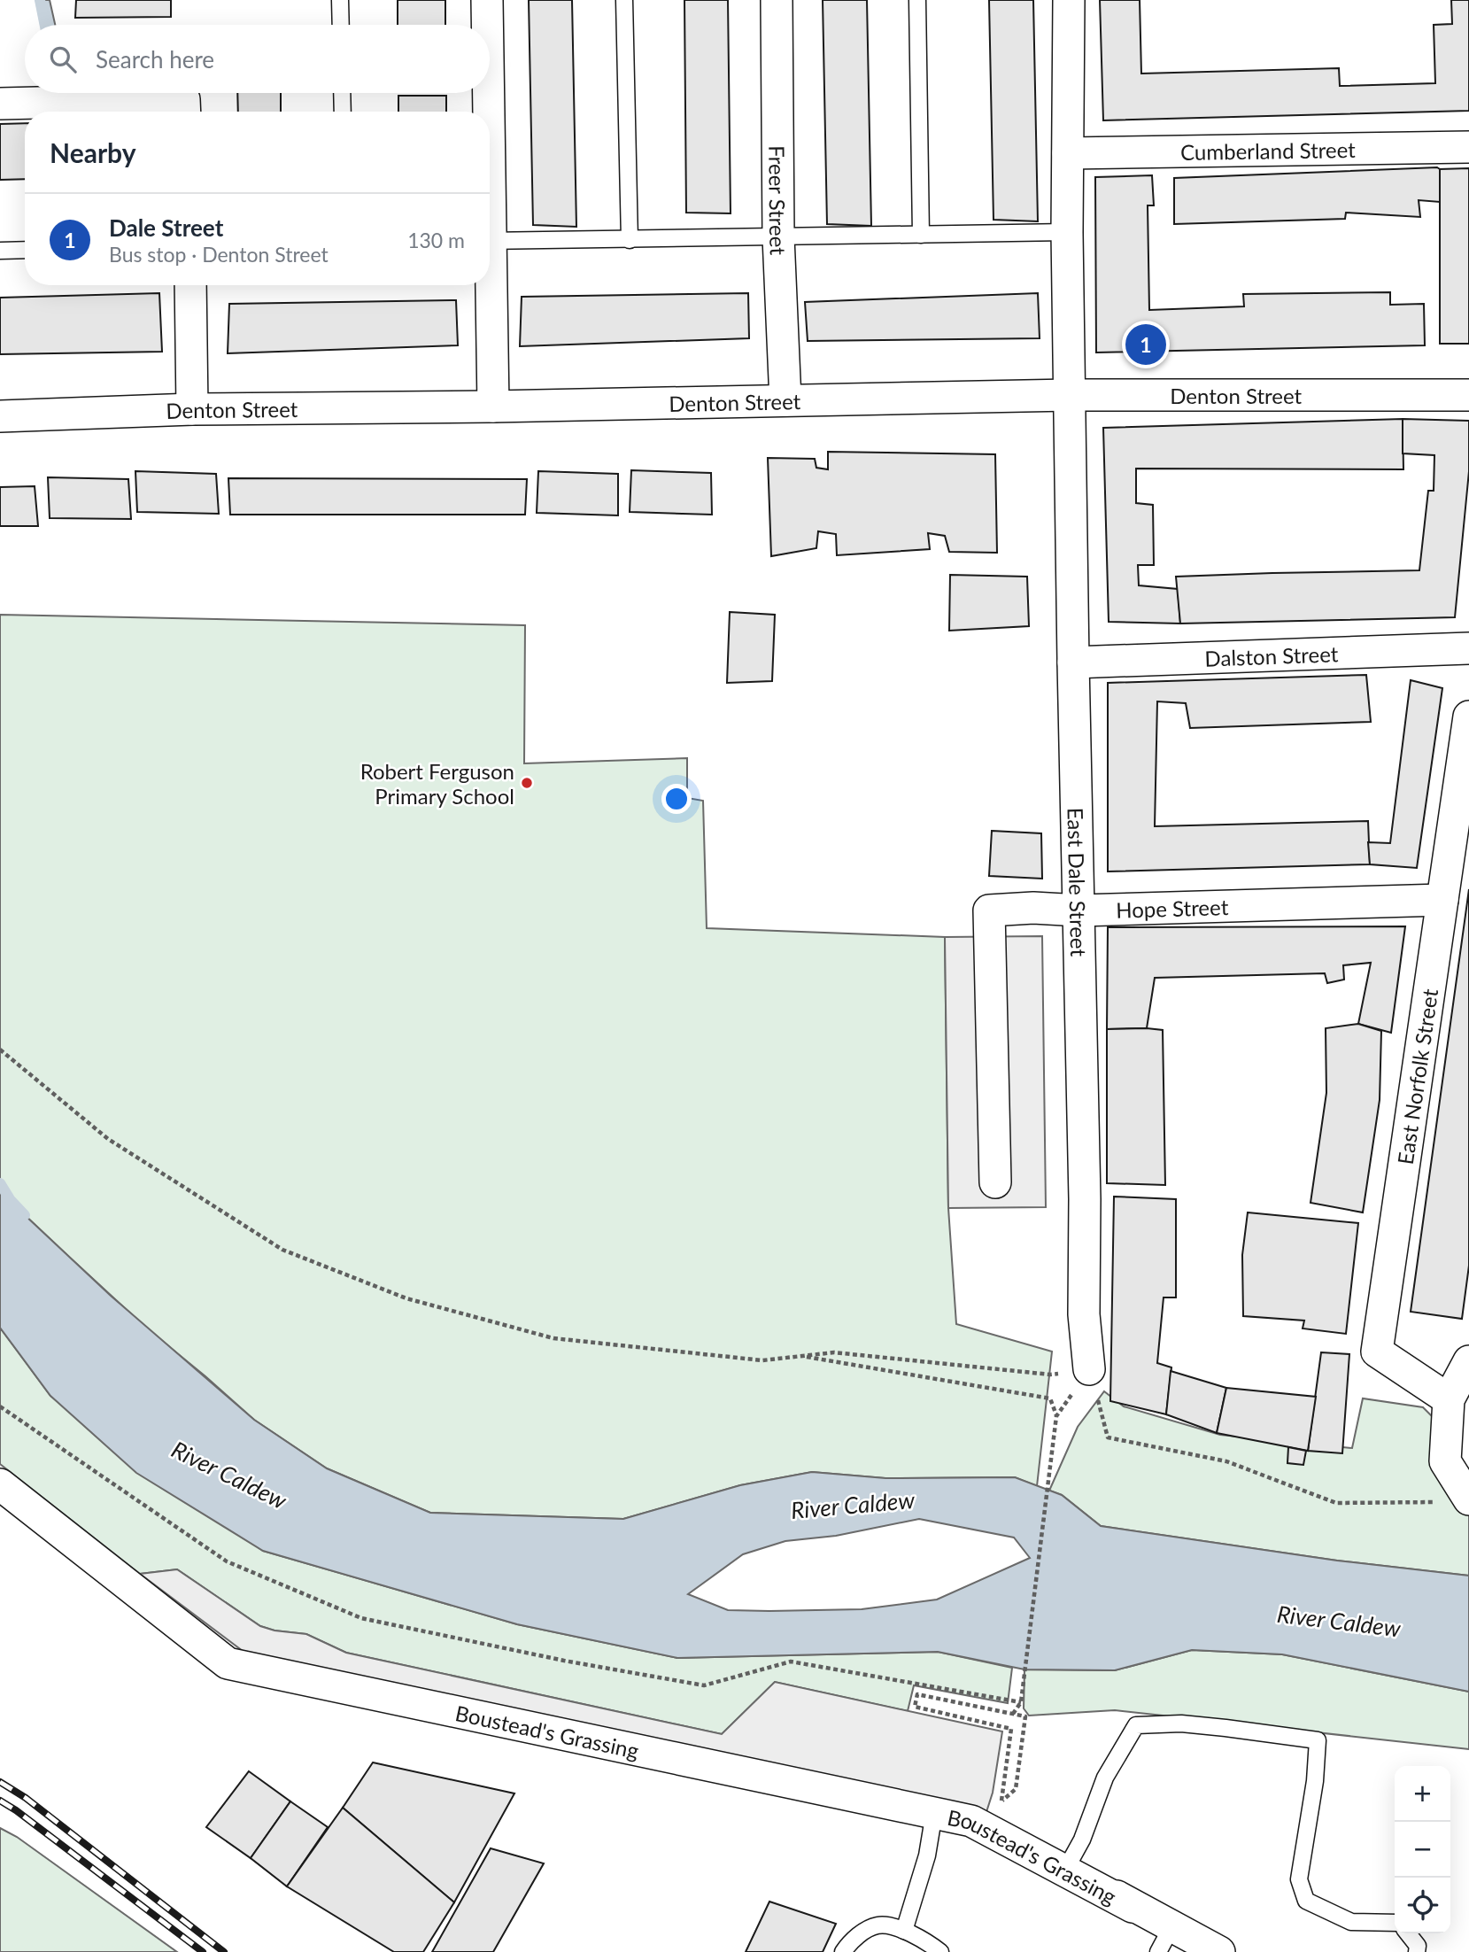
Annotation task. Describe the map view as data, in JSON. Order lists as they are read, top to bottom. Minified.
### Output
{"streets":{"street":["Cumberland Street","Freer Street","Denton Street","Dalston Street","East Dale Street","Hope Street","East Norfolk Street","Boustead's Grassing"]},"crossings":[["Cumberland Street","East Dale Street"],["Freer Street","Denton Street"],["Denton Street","East Dale Street"],["Dalston Street","East Dale Street"],["East Dale Street","Hope Street"],["Hope Street","East Norfolk Street"]],"water":["River Caldew"],"places":["Robert Ferguson Primary School"],"page":{"search":"Search here","heading":"Nearby","list":[{"mark":"1","name":"Dale Street","note":"Bus stop · Denton Street","value":"130 m"}],"pins":"1","map_buttons":["+","−"]}}
